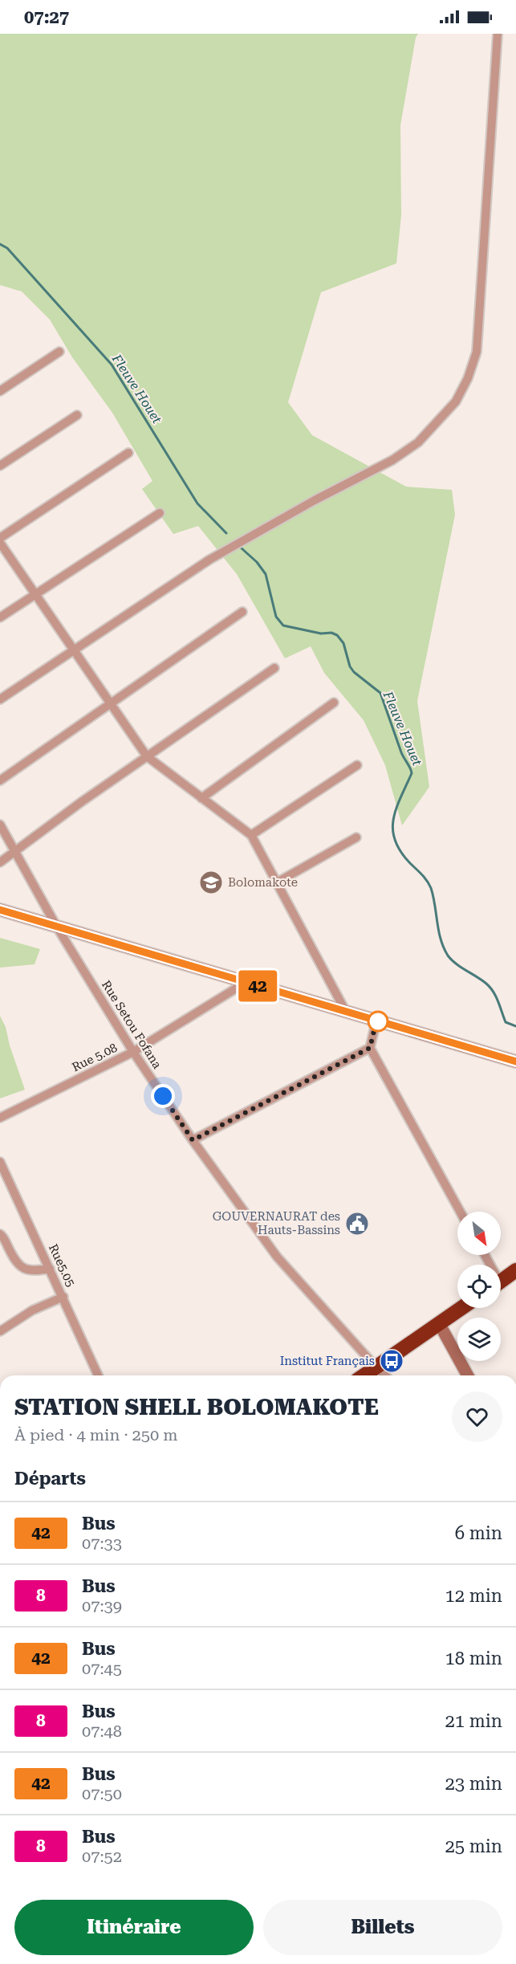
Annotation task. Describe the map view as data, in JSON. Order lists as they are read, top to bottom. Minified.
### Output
{"streets":{"street":["Rue Setou Fofana","Rue 5.08","Rue5.05"]},"crossings":[["Rue Setou Fofana","Rue 5.08"]],"water":["Fleuve Houet"],"places":{"school or university":["Bolomakote"],"public building":["GOUVERNAURAT des Hauts-Bassins"],"bus stop":["Institut Français"]},"lines":["bus line 42"],"north":"bottom right","page":{"status":"07:27","on_map":"42","heading":[["STATION SHELL BOLOMAKOTE","À pied · 4 min · 250 m"],"Départs"],"list":[{"mark":"42","name":"Bus","note":"07:33","value":"6 min"},{"mark":"8","name":"Bus","note":"07:39","value":"12 min"},{"mark":"42","name":"Bus","note":"07:45","value":"18 min"},{"mark":"8","name":"Bus","note":"07:48","value":"21 min"},{"mark":"42","name":"Bus","note":"07:50","value":"23 min"},{"mark":"8","name":"Bus","note":"07:52","value":"25 min"}],"buttons":["Itinéraire","Billets"]}}
